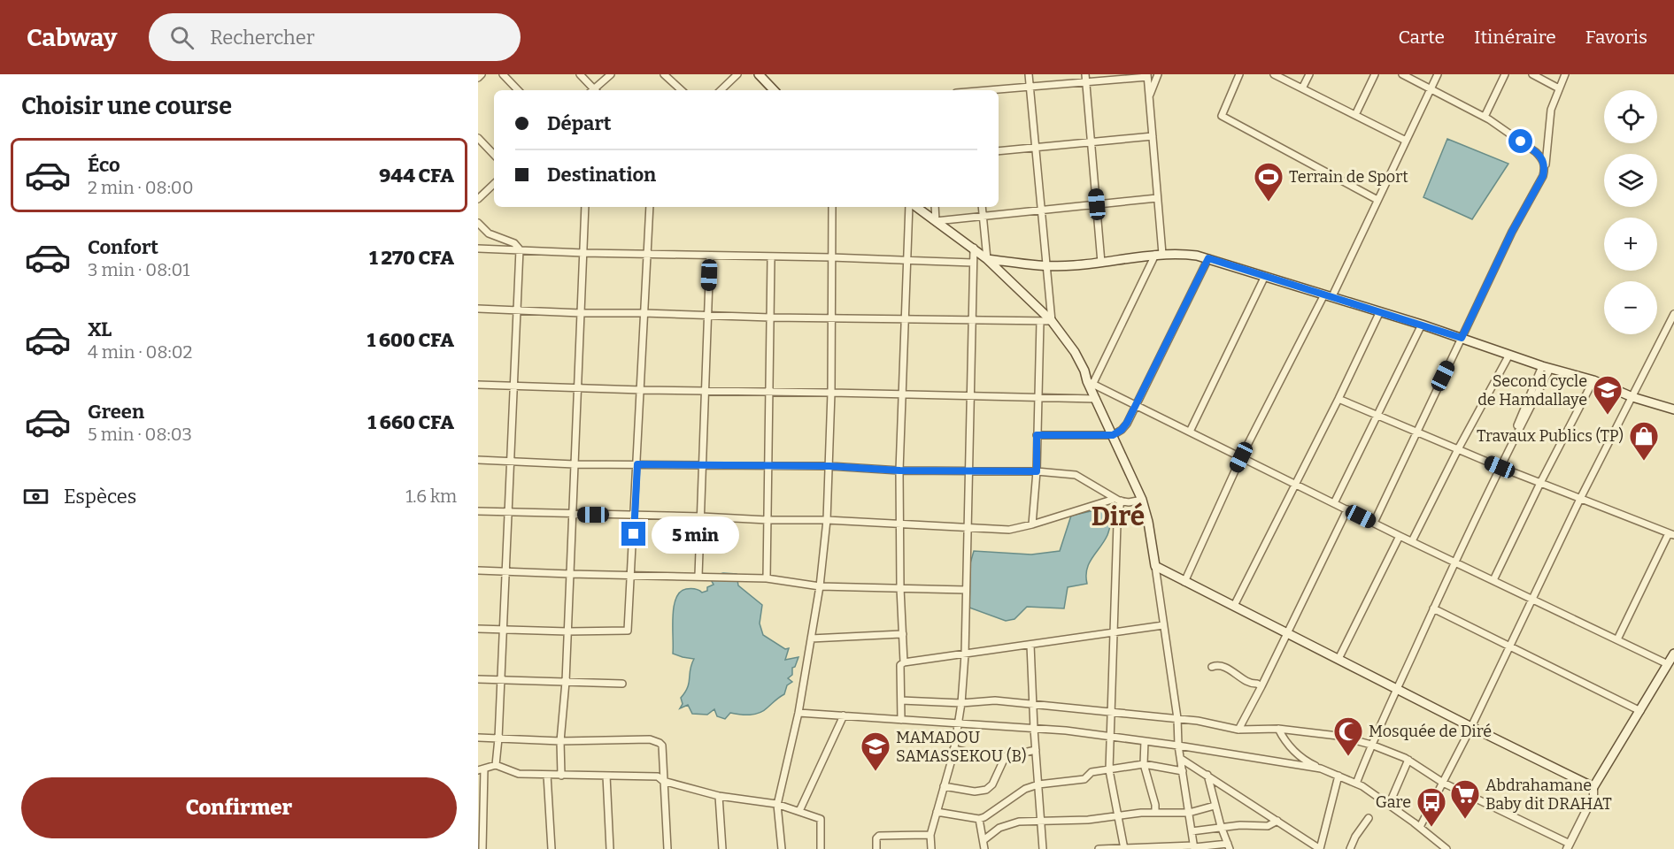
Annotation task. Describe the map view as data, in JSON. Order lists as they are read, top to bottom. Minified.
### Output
{"districts":["Diré"],"places":{"sports":["Terrain de Sport"],"school or university":["Second cycle de Hamdallaye","MAMADOU SAMASSEKOU (B)"],"shop":["Travaux Publics (TP)"],"mosque":["Mosquée de Diré"],"supermarket":["Abdrahamane Baby dit DRAHAT"],"bus stop":["Gare"]},"page":{"header":"Cabway","search":"Rechercher","nav":["Carte","Itinéraire","Favoris"],"heading":"Choisir une course","map_buttons":["+","−"],"banner":["Départ","Destination"],"list":[{"name":"Éco","note":"2 min · 08:00","value":"944 CFA"},{"name":"Confort","note":"3 min · 08:01","value":"1 270 CFA"},{"name":"XL","note":"4 min · 08:02","value":"1 600 CFA"},{"name":"Green","note":"5 min · 08:03","value":"1 660 CFA"}],"pay":["Espèces","1.6 km"],"bubble":"5 min","buttons":"Confirmer"}}
